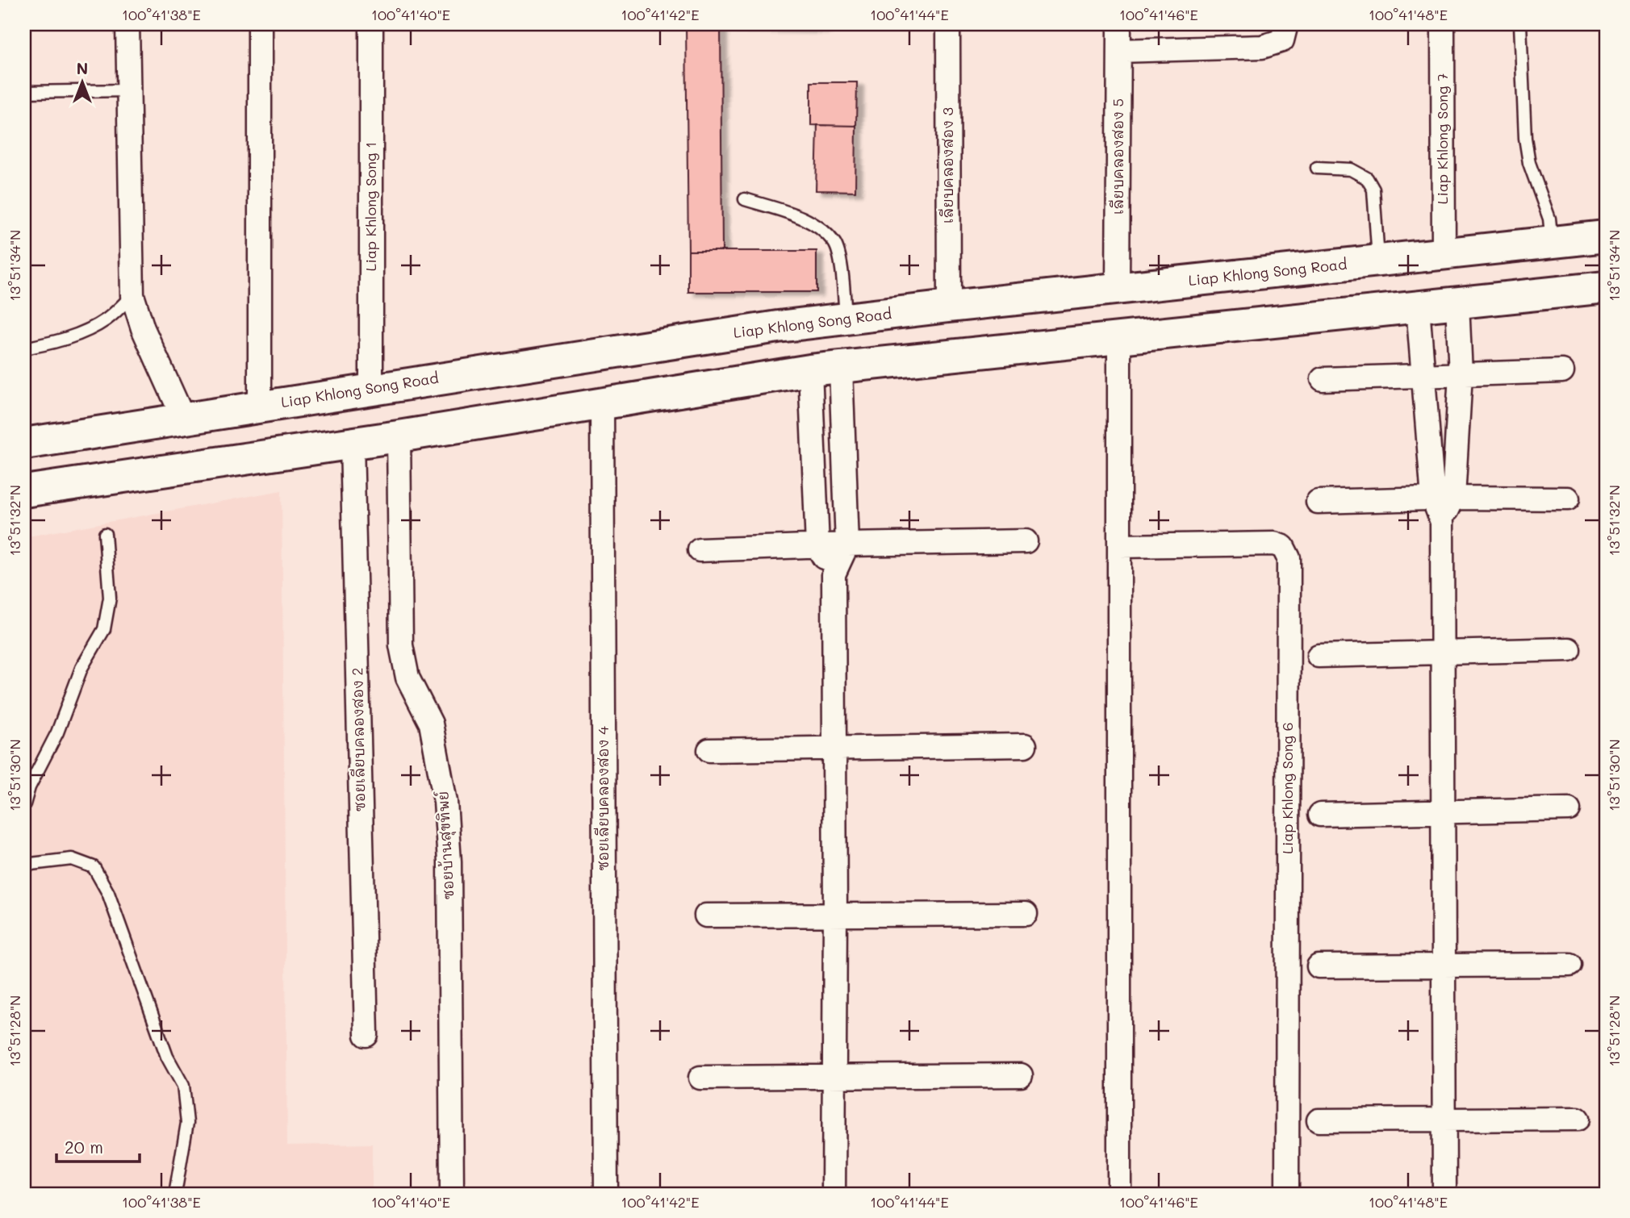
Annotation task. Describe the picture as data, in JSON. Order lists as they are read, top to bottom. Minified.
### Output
{"streets":{"main road":["Liap Khlong Song Road"],"street":["Liap Khlong Song 7","เลียบคลองสอง 5","เลียบคลองสอง 3","Liap Khlong Song 1","ซอยเลียบคลองสอง 2","Liap Khlong Song 6","ซอยเลียบคลองสอง 4","ซอยบ้านสุขทิพย์"]},"crossings":[["Liap Khlong Song 7","Liap Khlong Song Road"],["เลียบคลองสอง 5","Liap Khlong Song Road"],["เลียบคลองสอง 3","Liap Khlong Song Road"],["Liap Khlong Song 1","Liap Khlong Song Road"]],"scale_bar":"20 m","north":"top","coordinates":["100°41'38\"E","100°41'40\"E","100°41'42\"E","100°41'44\"E","100°41'46\"E","100°41'48\"E","13°51'34\"N","13°51'32\"N","13°51'30\"N","13°51'28\"N"]}
